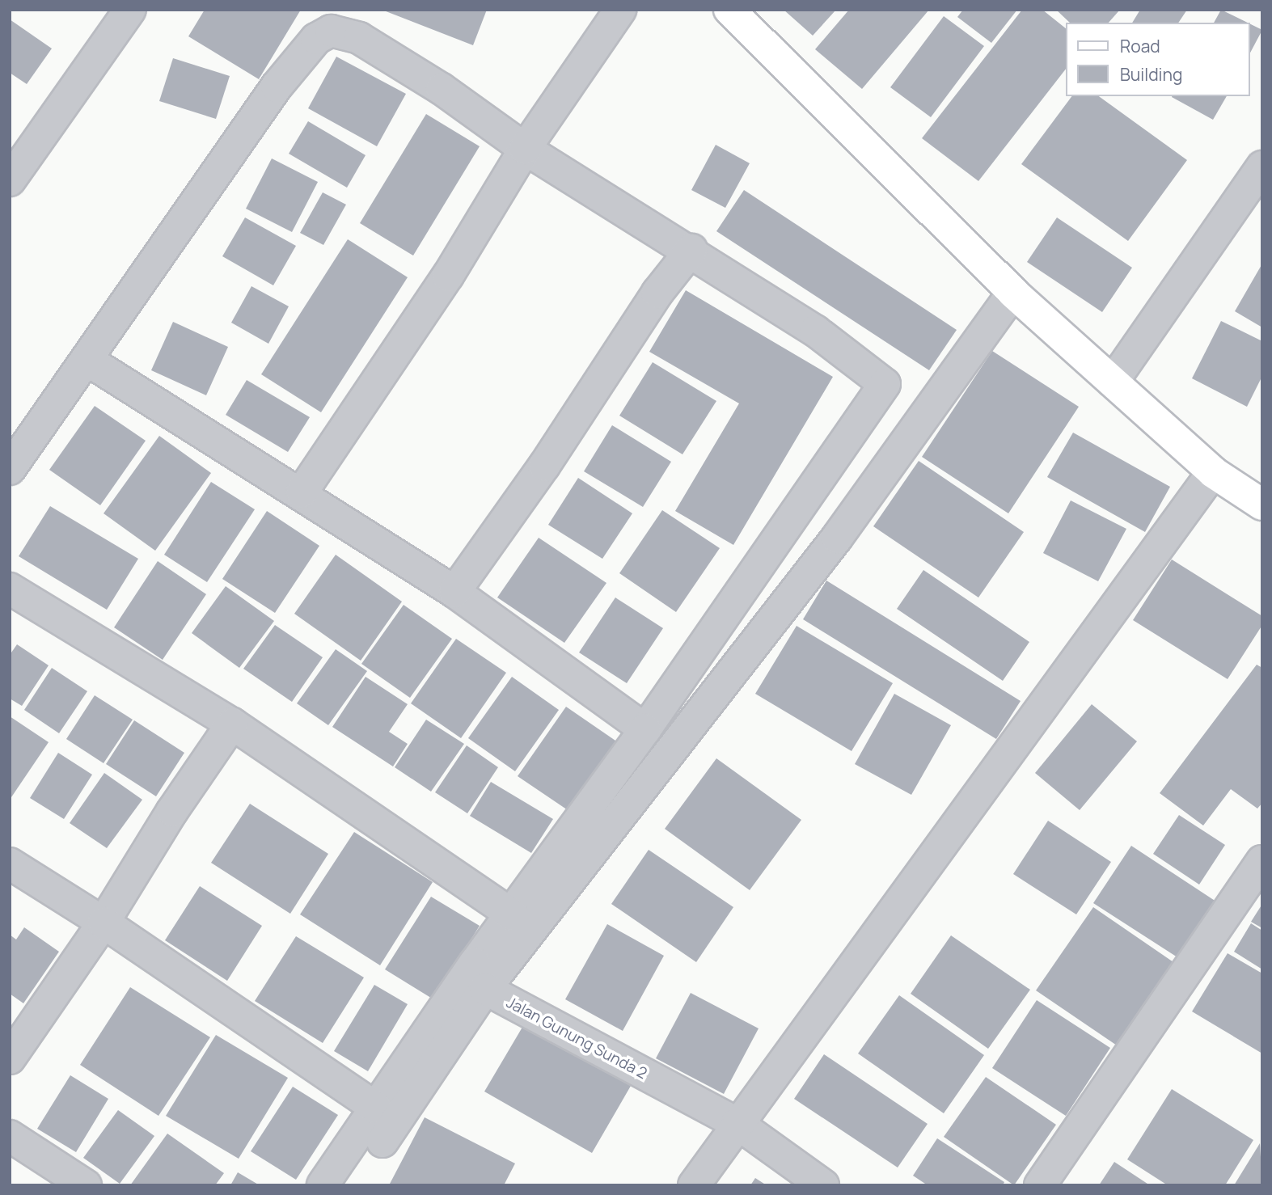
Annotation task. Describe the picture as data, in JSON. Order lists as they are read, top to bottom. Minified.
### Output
{"streets":{"street":["Jalan Gunung Sunda 2"]},"legend":["Road","Building"]}
